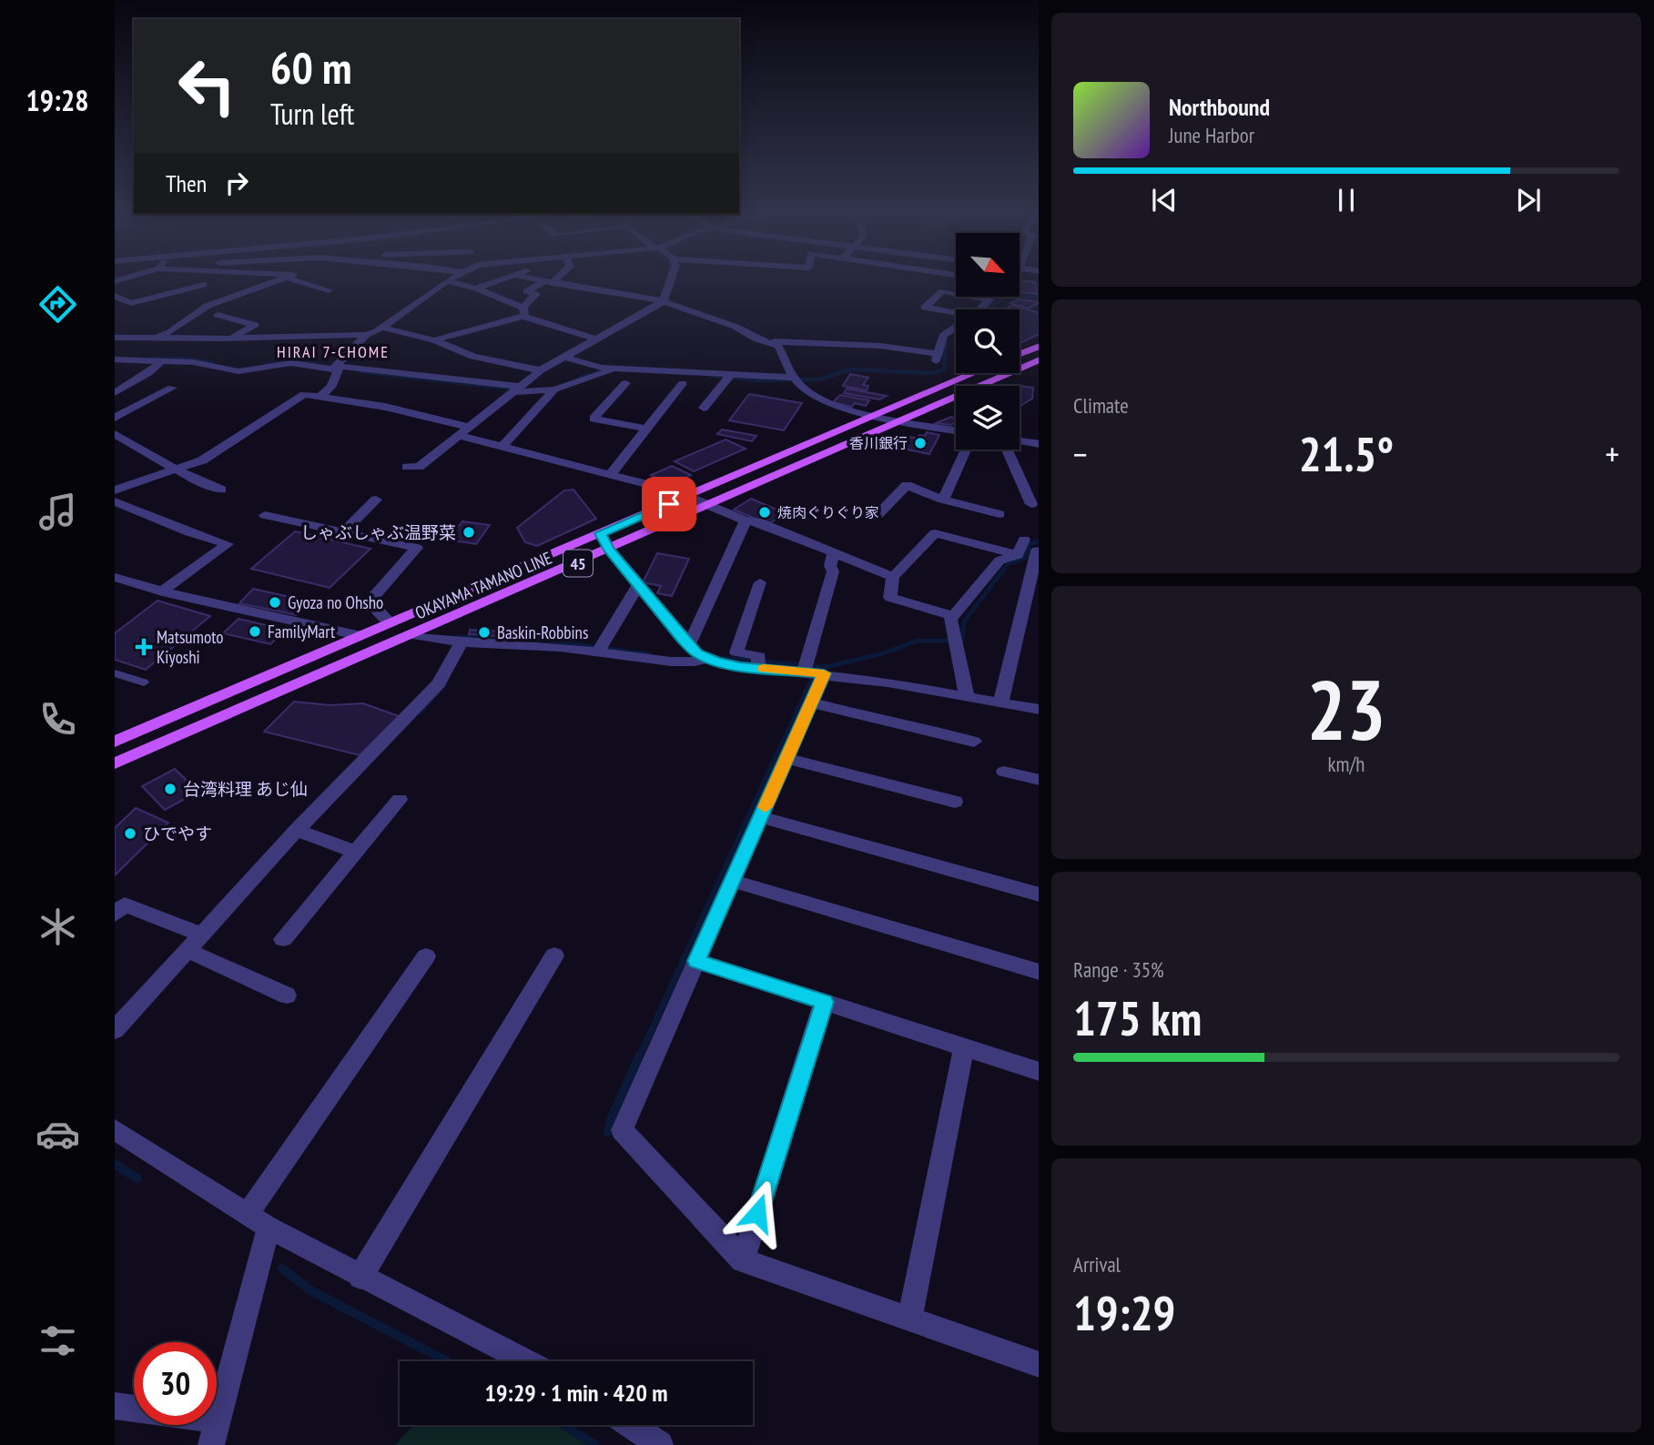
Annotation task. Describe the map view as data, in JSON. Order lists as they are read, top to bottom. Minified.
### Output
{"streets":{"main road":["45","OKAYAMA TAMANO LINE"]},"districts":["HIRAI 7-CHOME"],"places":{"other":["香川銀行","焼肉ぐりぐり家","しゃぶしゃぶ温野菜","Gyoza no Ohsho","FamilyMart","Baskin-Robbins","台湾料理 あじ仙","ひでやす"],"health":["Matsumoto Kiyoshi"]},"north":"bottom right","page":{"tabs":"19:28","turn":["60 m","Turn left"],"song":["Northbound","June Harbor"],"then":"Then","tile":["Climate",["23","km/h"],["Range · 35%","175 km"],["Arrival","19:29"]],"heat":["−","21.5°","+"],"limit":"30","trip":"19:29 · 1 min · 420 m"}}
